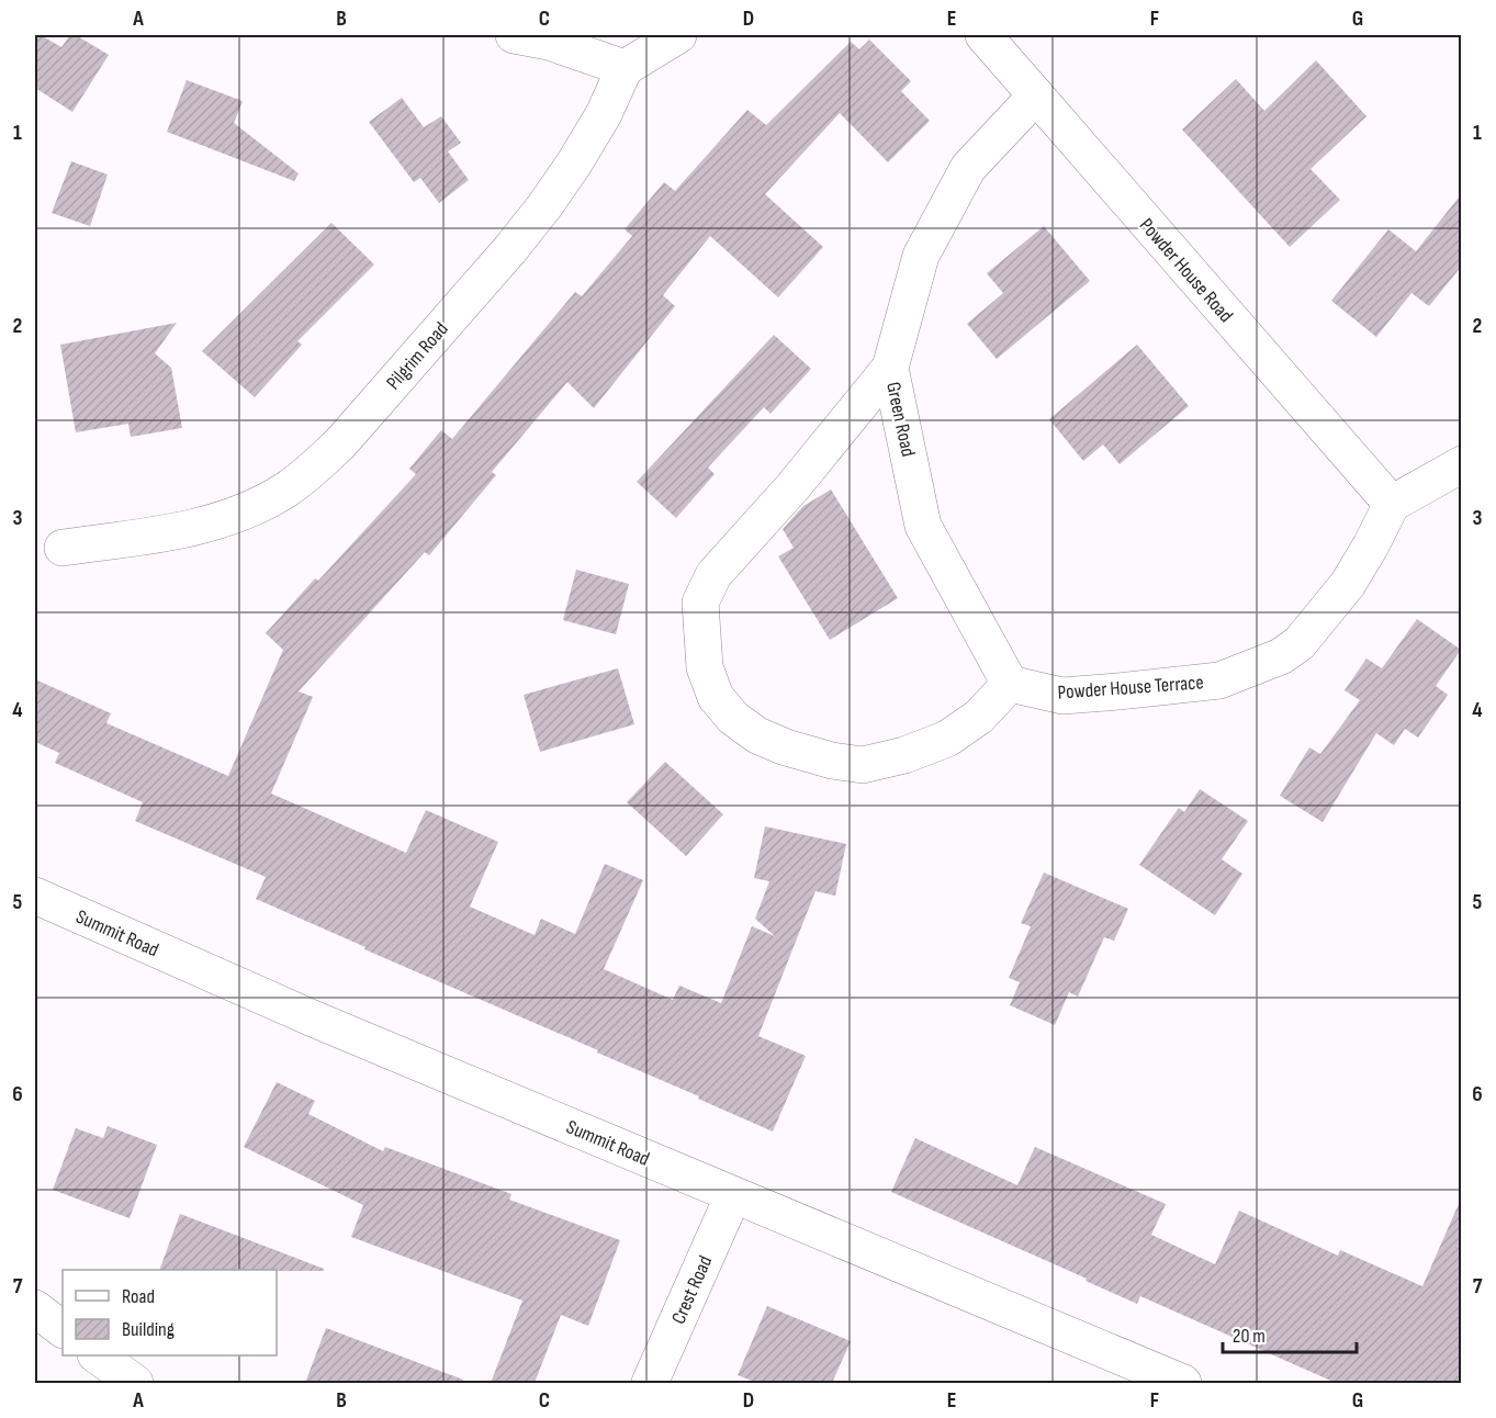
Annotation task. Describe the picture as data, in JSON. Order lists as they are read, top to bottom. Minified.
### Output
{"streets":{"street":["Powder House Road","Pilgrim Road","Green Road","Powder House Terrace","Summit Road","Crest Road"]},"crossings":[["Powder House Road","Green Road"],["Powder House Road","Powder House Terrace"],["Green Road","Powder House Terrace"],["Summit Road","Crest Road"]],"legend":["Road","Building"],"scale_bar":"20 m","grid":{"columns":["A","B","C","D","E","F","G"],"rows":["1","2","3","4","5","6","7"]}}
